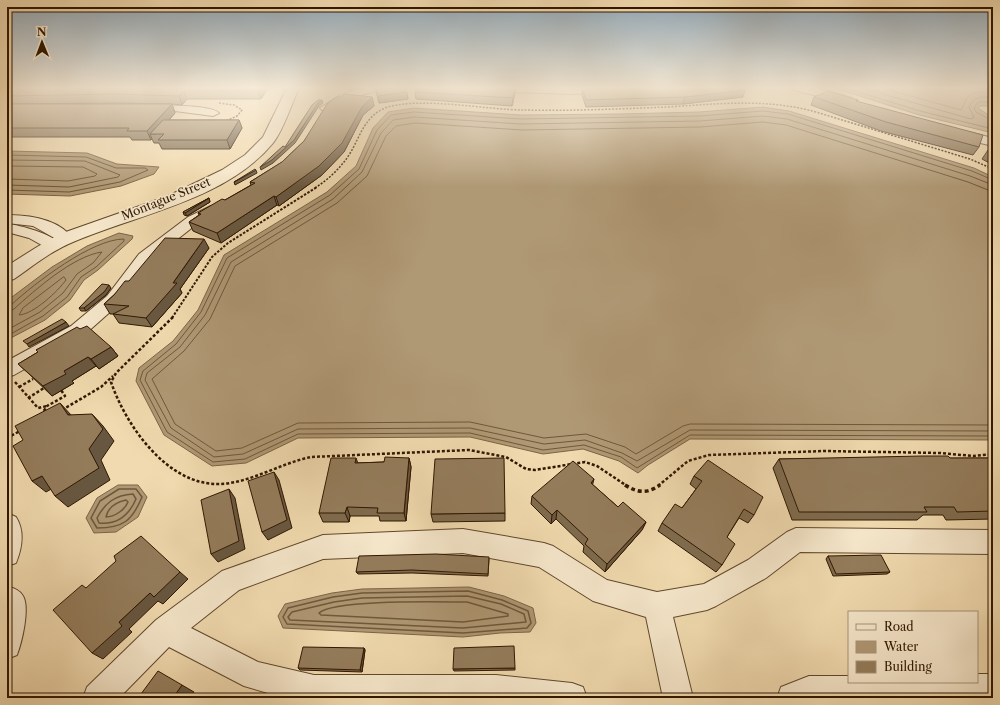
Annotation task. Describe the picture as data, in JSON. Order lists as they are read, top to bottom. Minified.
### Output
{"streets":{"street":["Montague Street"]},"legend":["Road","Water","Building"],"north":"top"}
